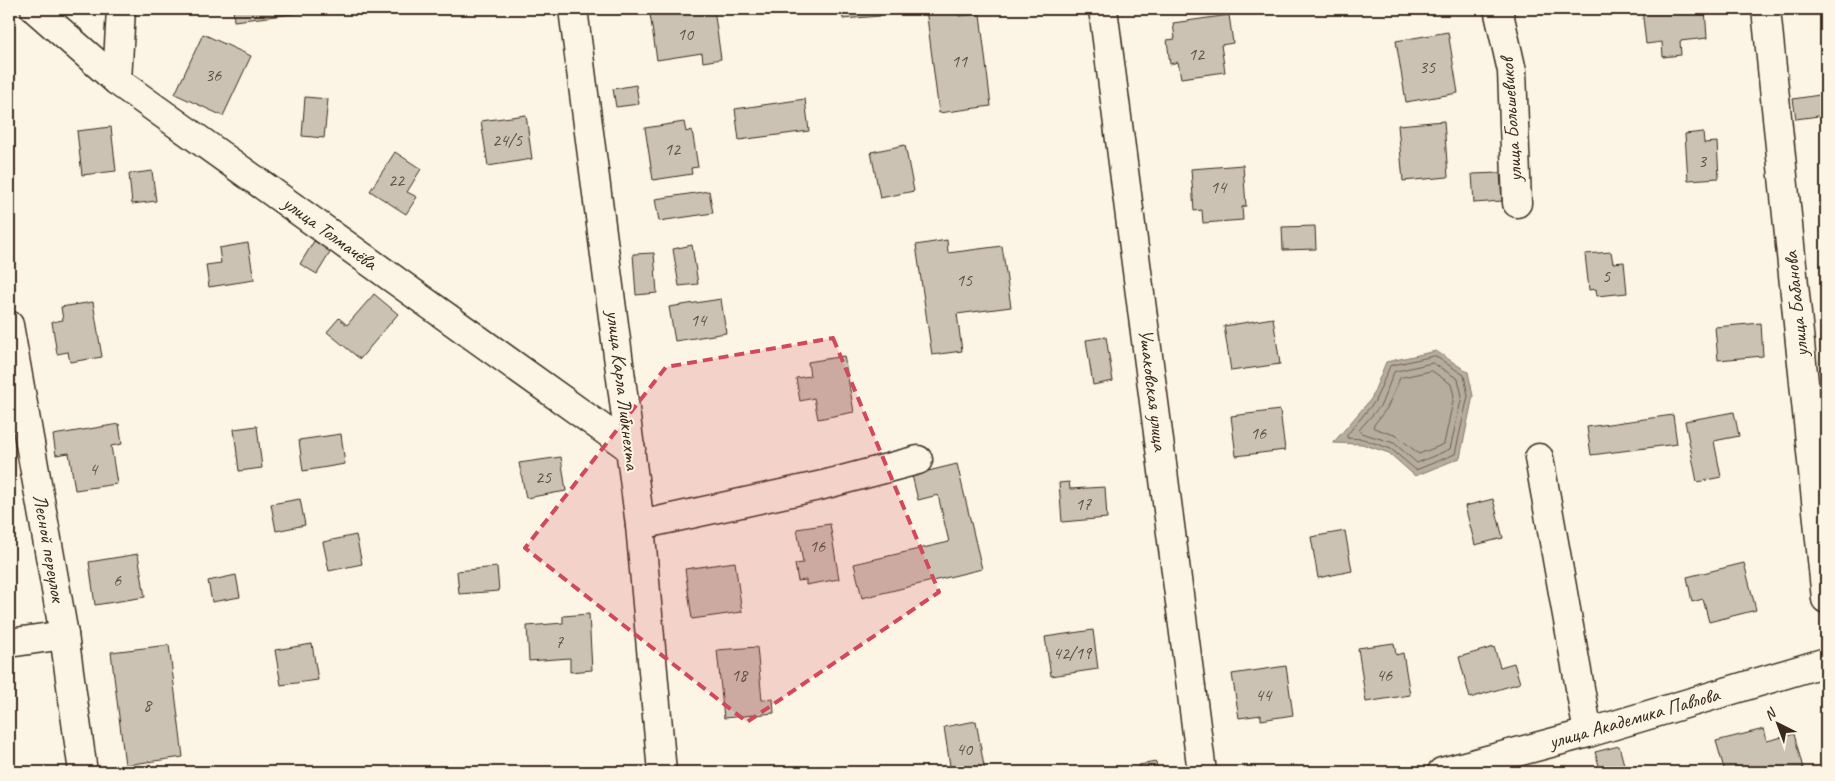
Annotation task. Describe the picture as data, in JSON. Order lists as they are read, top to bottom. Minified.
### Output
{"streets":{"street":["улица Большевиков","улица Толмачёва","улица Бабанова","улица Карла Либкнехта","Ушаковская улица","Лесной переулок","улица Академика Павлова"]},"crossings":[["улица Толмачёва","улица Карла Либкнехта"]],"house_numbers":["10","12","11","35","36","24/5","12","3","22","14","5","15","14","16","4","25","17","16","6","7","42/19","18","46","44","8","40"],"north":"top left"}
